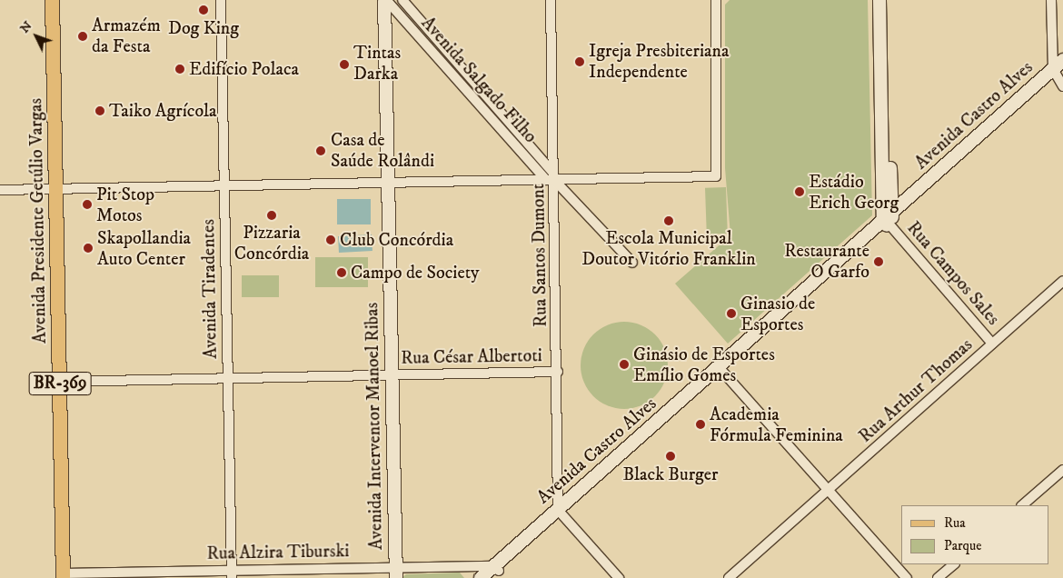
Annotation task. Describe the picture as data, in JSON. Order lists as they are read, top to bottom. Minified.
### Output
{"streets":{"main road":["Avenida Presidente Getúlio Vargas","BR-369"],"street":["Avenida Salgado Filho","Avenida Castro Alves","Rua Santos Dumont","Rua Campos Sales","Avenida Tiradentes","Rua César Albertoti","Rua Arthur Thomas","Avenida Interventor Manoel Ribas","Rua Alzira Tiburski"]},"crossings":[["Avenida Salgado Filho","Rua Santos Dumont"],["Avenida Salgado Filho","Avenida Interventor Manoel Ribas"],["Avenida Castro Alves","Rua Santos Dumont"],["Avenida Castro Alves","Rua Campos Sales"],["Avenida Castro Alves","Rua Alzira Tiburski"],["Avenida Presidente Getúlio Vargas","Rua César Albertoti"],["Avenida Presidente Getúlio Vargas","Rua Alzira Tiburski"],["Rua Santos Dumont","Rua César Albertoti"],["Rua Campos Sales","Rua Arthur Thomas"],["Avenida Tiradentes","Rua César Albertoti"],["Avenida Tiradentes","Rua Alzira Tiburski"],["Rua César Albertoti","Avenida Interventor Manoel Ribas"],["Avenida Interventor Manoel Ribas","Rua Alzira Tiburski"]],"places":["Dog King","Armazém da Festa","Igreja Presbiteriana Independente","Tintas Darka","Edifício Polaca","Taiko Agrícola","Casa de Saúde Rolândi","Estádio Erich Georg","Pit Stop Motos","Pizzaria Concórdia","Escola Municipal Doutor Vitório Franklin","Club Concórdia","Skapollandia Auto Center","Restaurante O Garfo","Campo de Society","Ginasio de Esportes","Ginásio de Esportes Emílio Gomes","Academia Fórmula Feminina","Black Burger"],"legend":["Rua","Parque"],"north":"top left"}
